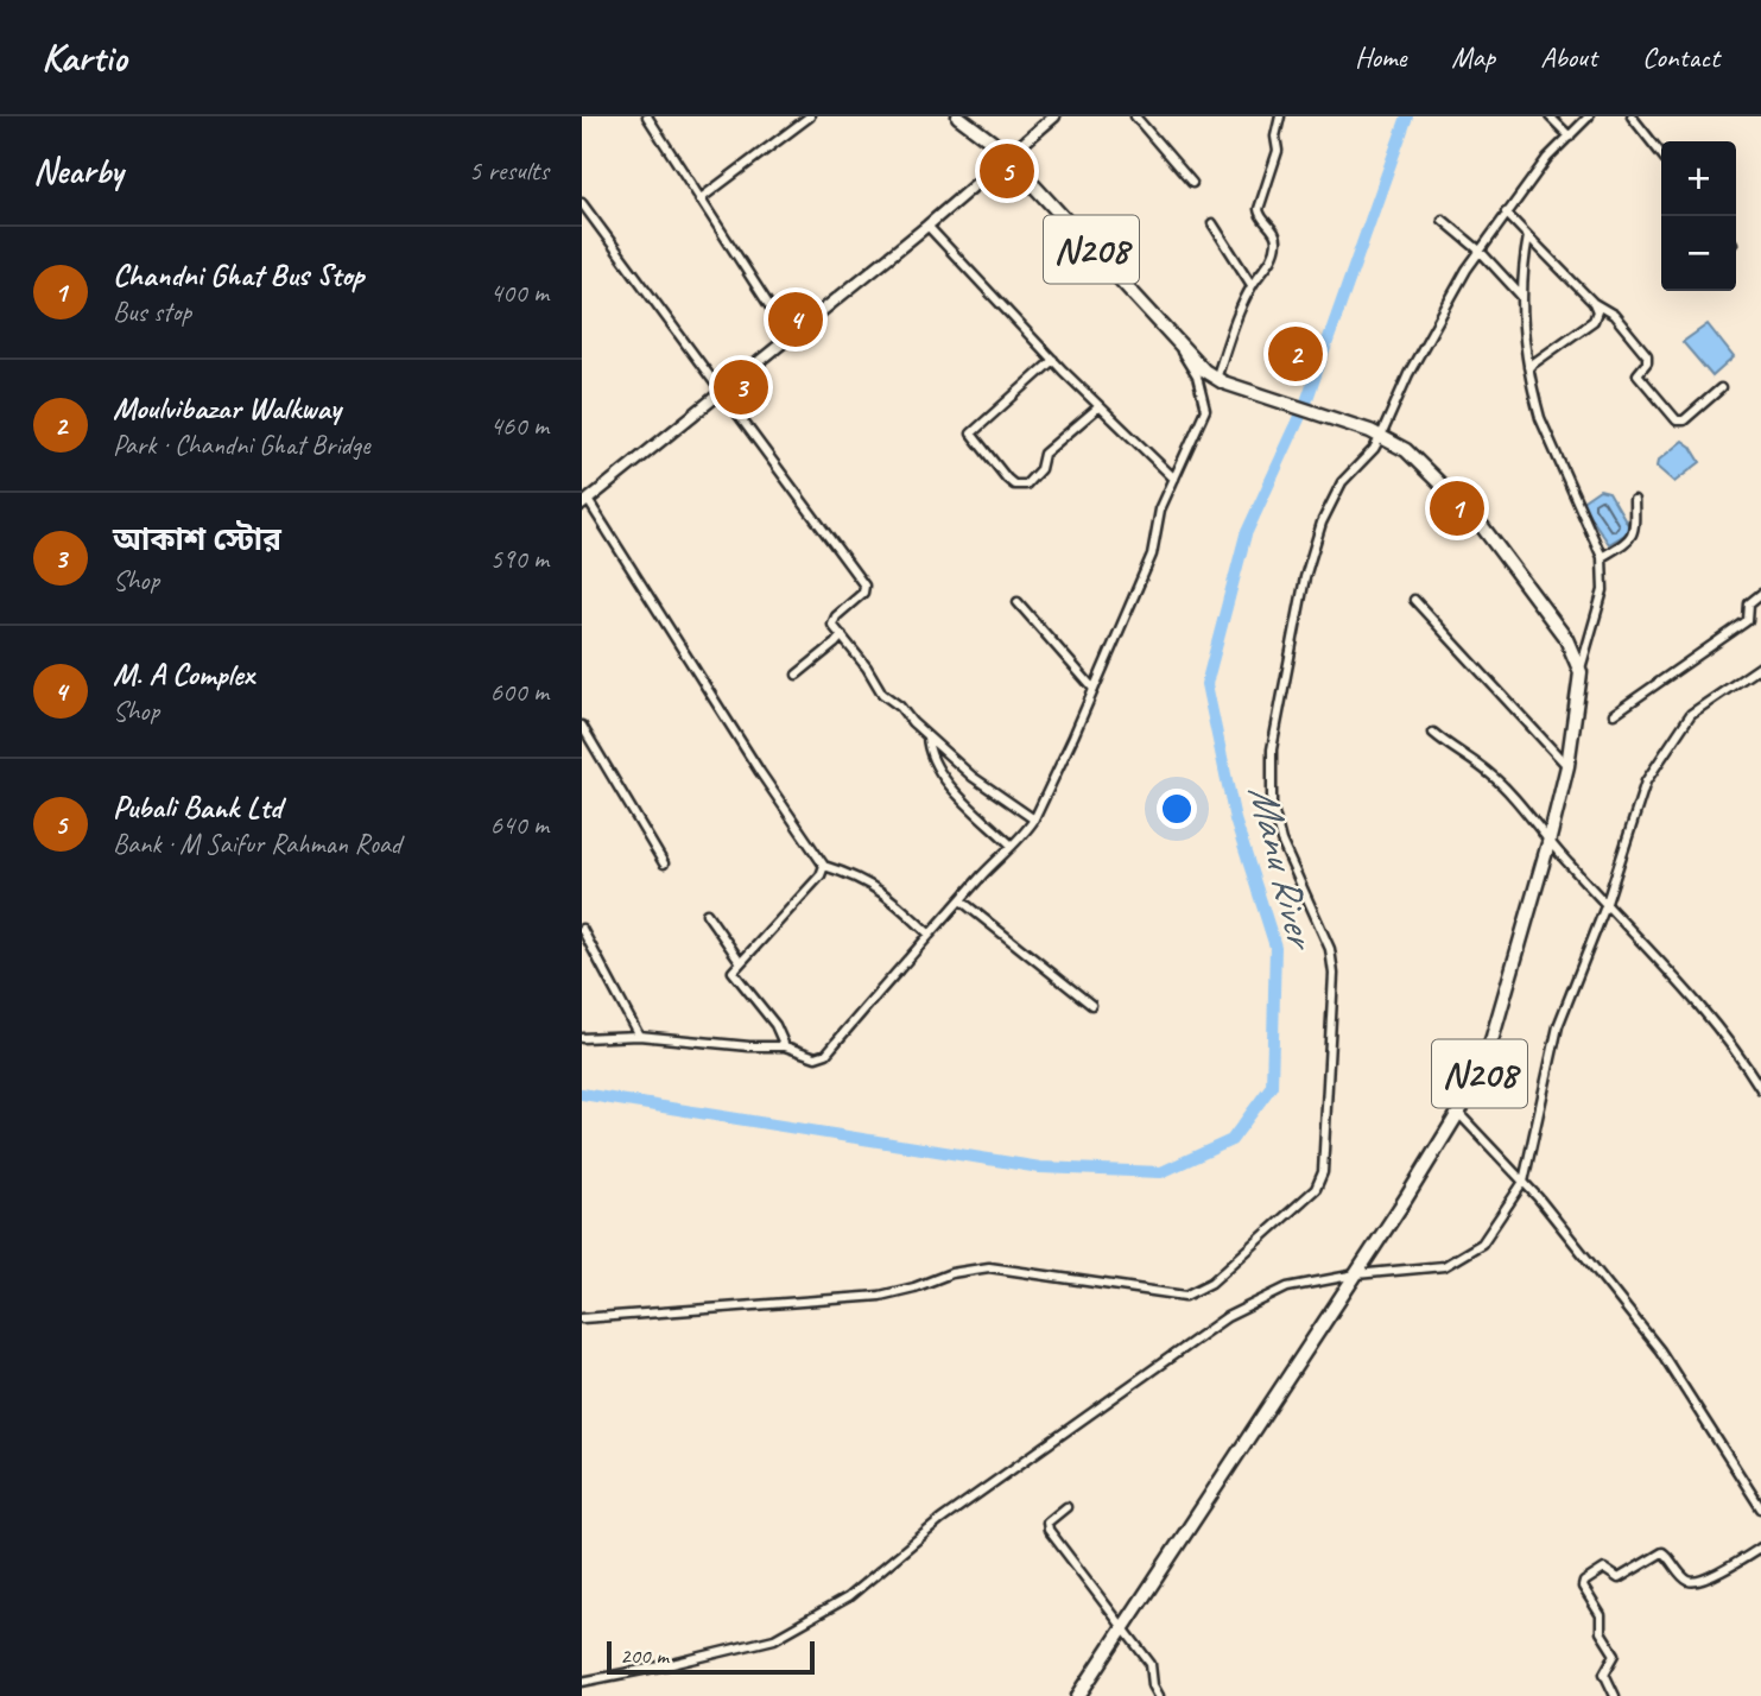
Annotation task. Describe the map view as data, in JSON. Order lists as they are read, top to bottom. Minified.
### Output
{"streets":{"highway":["N208"]},"water":["Manu River"],"scale_bar":"200 m","page":{"header":"Kartio","nav":["Home","Map","About","Contact"],"heading":["Nearby","5 results"],"pins":["5","4","2","3","1"],"map_buttons":["+","−"],"list":[{"mark":"1","name":"Chandni Ghat Bus Stop","note":"Bus stop","value":"400 m"},{"mark":"2","name":"Moulvibazar Walkway","note":"Park · Chandni Ghat Bridge","value":"460 m"},{"mark":"3","name":"আকাশ স্টোর","note":"Shop","value":"590 m"},{"mark":"4","name":"M. A Complex","note":"Shop","value":"600 m"},{"mark":"5","name":"Pubali Bank Ltd","note":"Bank · M Saifur Rahman Road","value":"640 m"}],"scale":"200 m"}}
